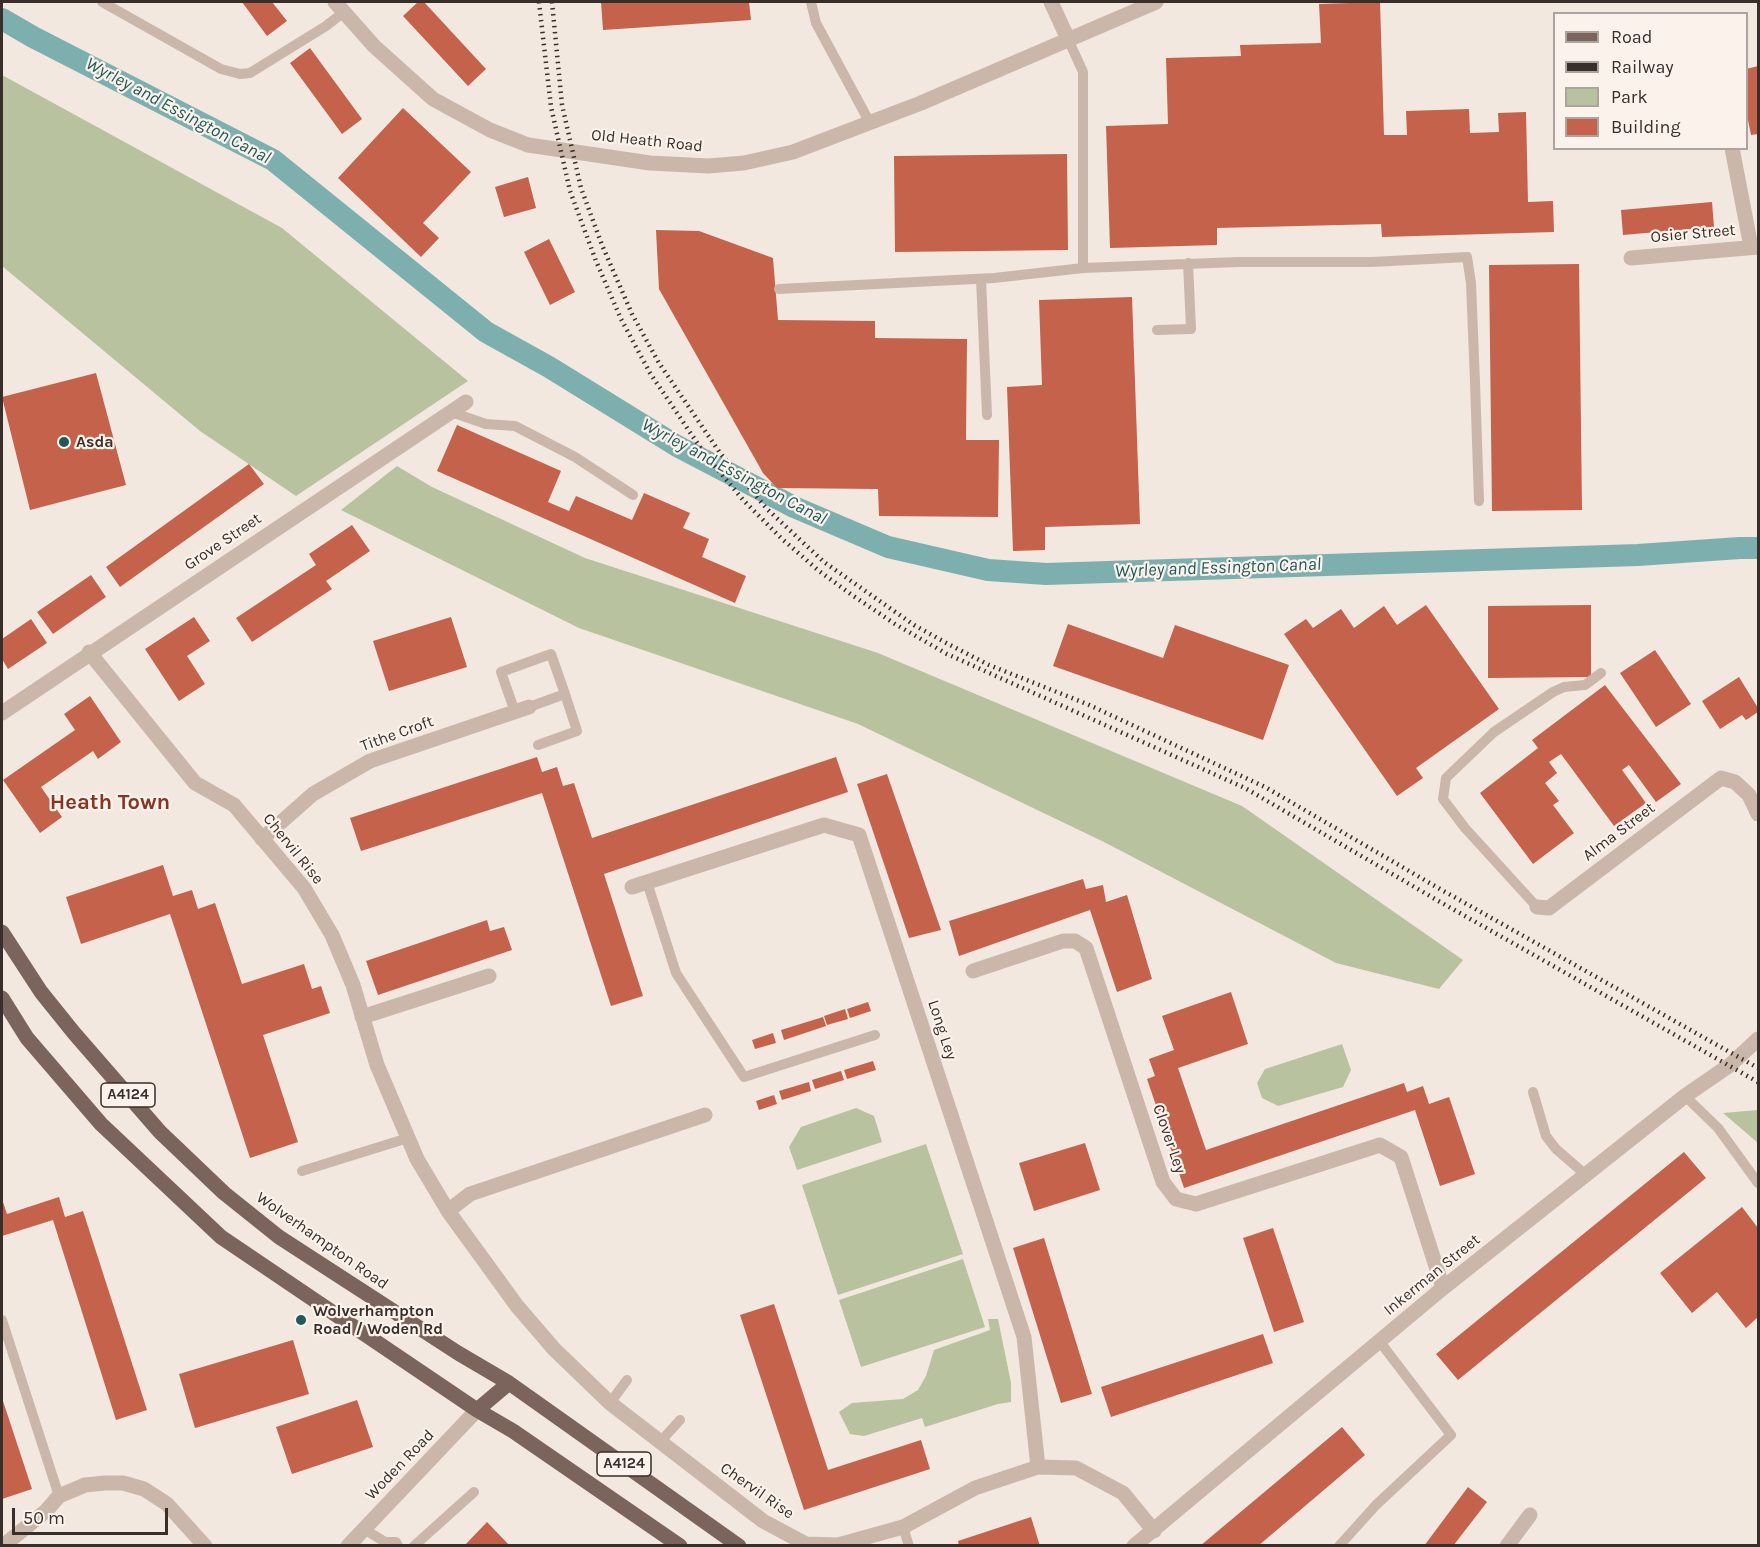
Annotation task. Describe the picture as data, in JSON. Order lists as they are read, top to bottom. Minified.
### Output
{"streets":{"main road":["A4124","Wolverhampton Road"],"street":["Old Heath Road","Osier Street","Grove Street","Tithe Croft","Alma Street","Chervil Rise","Long Ley","Clover Ley","Inkerman Street","Woden Road"]},"crossings":[["Grove Street","Chervil Rise"],["Tithe Croft","Chervil Rise"],["Chervil Rise","Long Ley"],["Chervil Rise","Inkerman Street"],["A4124","Wolverhampton Road"],["A4124","Woden Road"],["Clover Ley","Inkerman Street"]],"districts":["Heath Town"],"water":["Wyrley and Essington Canal"],"places":["Asda","Wolverhampton Road / Woden Rd"],"legend":["Road","Railway","Park","Building"],"scale_bar":"50 m"}
